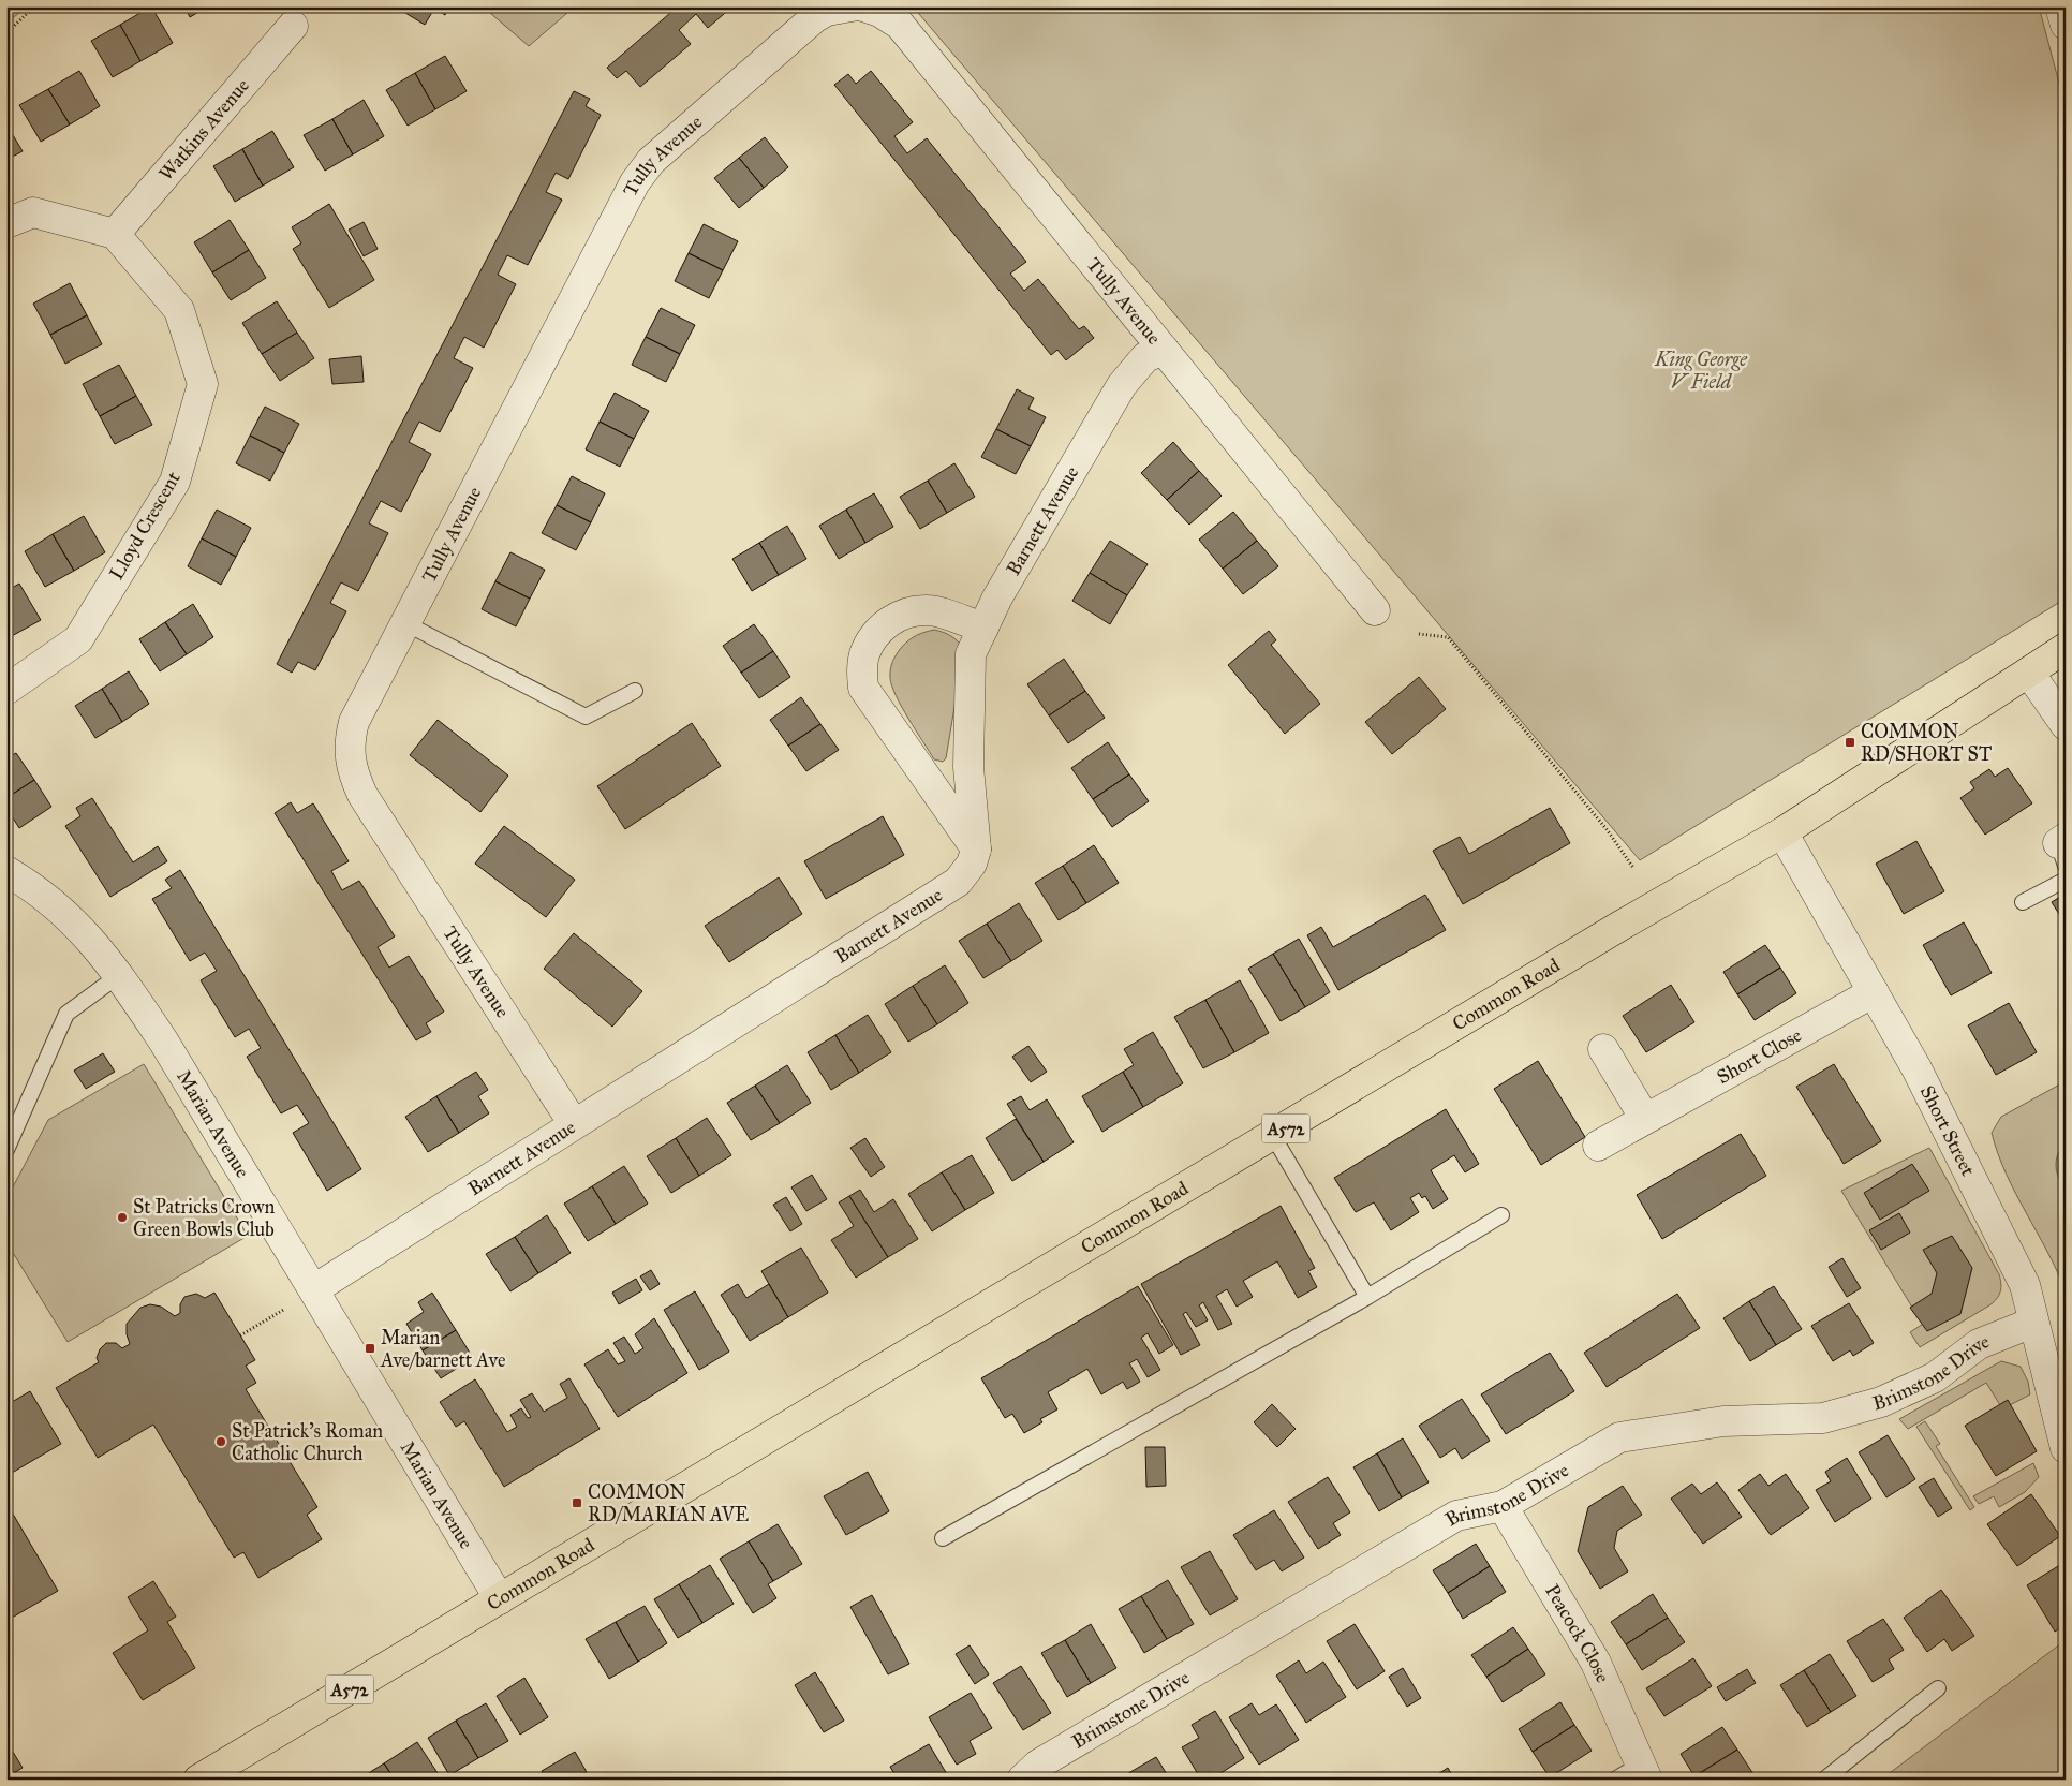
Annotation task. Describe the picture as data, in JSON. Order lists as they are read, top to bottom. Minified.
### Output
{"streets":{"main road":["Common Road","A572"],"street":["Watkins Avenue","Tully Avenue","Barnett Avenue","Lloyd Crescent","Short Close","Marian Avenue","Short Street","Brimstone Drive","Peacock Close"]},"crossings":[["Watkins Avenue","Lloyd Crescent"],["Tully Avenue","Barnett Avenue"],["Barnett Avenue","Marian Avenue"],["Common Road","Marian Avenue"],["Common Road","Short Street"],["Short Close","Short Street"],["Short Street","Brimstone Drive"],["Brimstone Drive","Peacock Close"]],"parks":["King George V Field"],"places":{"transit":["COMMON RD/SHORT ST","Marian Ave/barnett Ave","COMMON RD/MARIAN AVE"],"other":["St Patricks Crown Green Bowls Club","St Patrick's Roman Catholic Church"]}}
